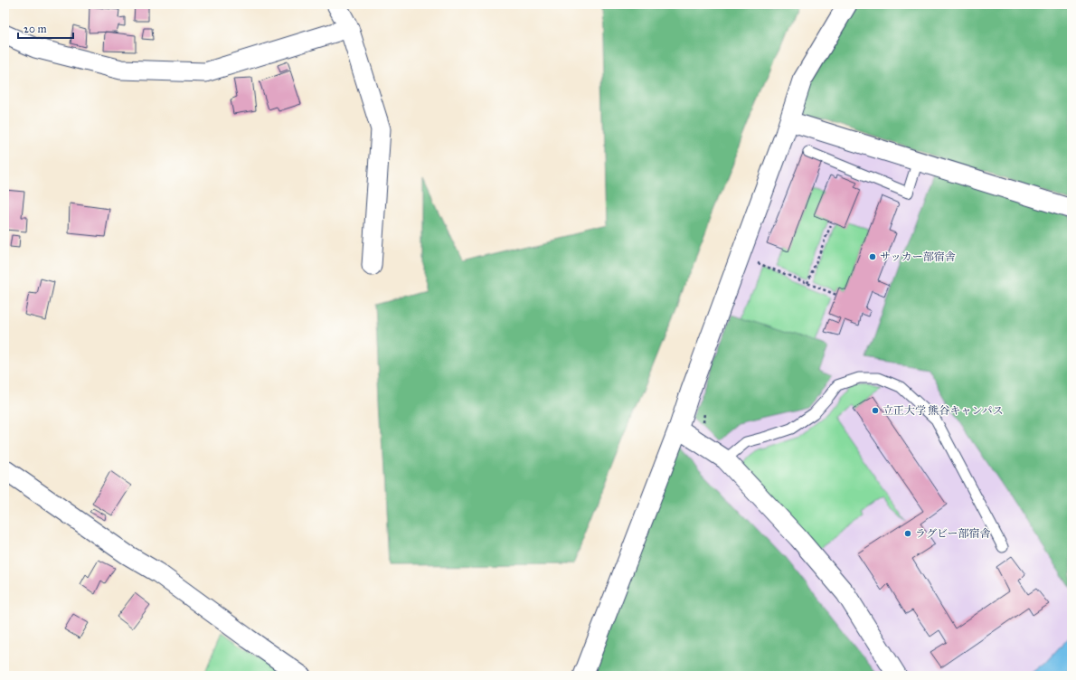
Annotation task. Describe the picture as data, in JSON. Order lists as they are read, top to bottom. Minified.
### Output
{"places":["サッカー部宿舎","立正大学 熊谷キャンパス","ラグビー部宿舎"],"scale_bar":"20 m"}
